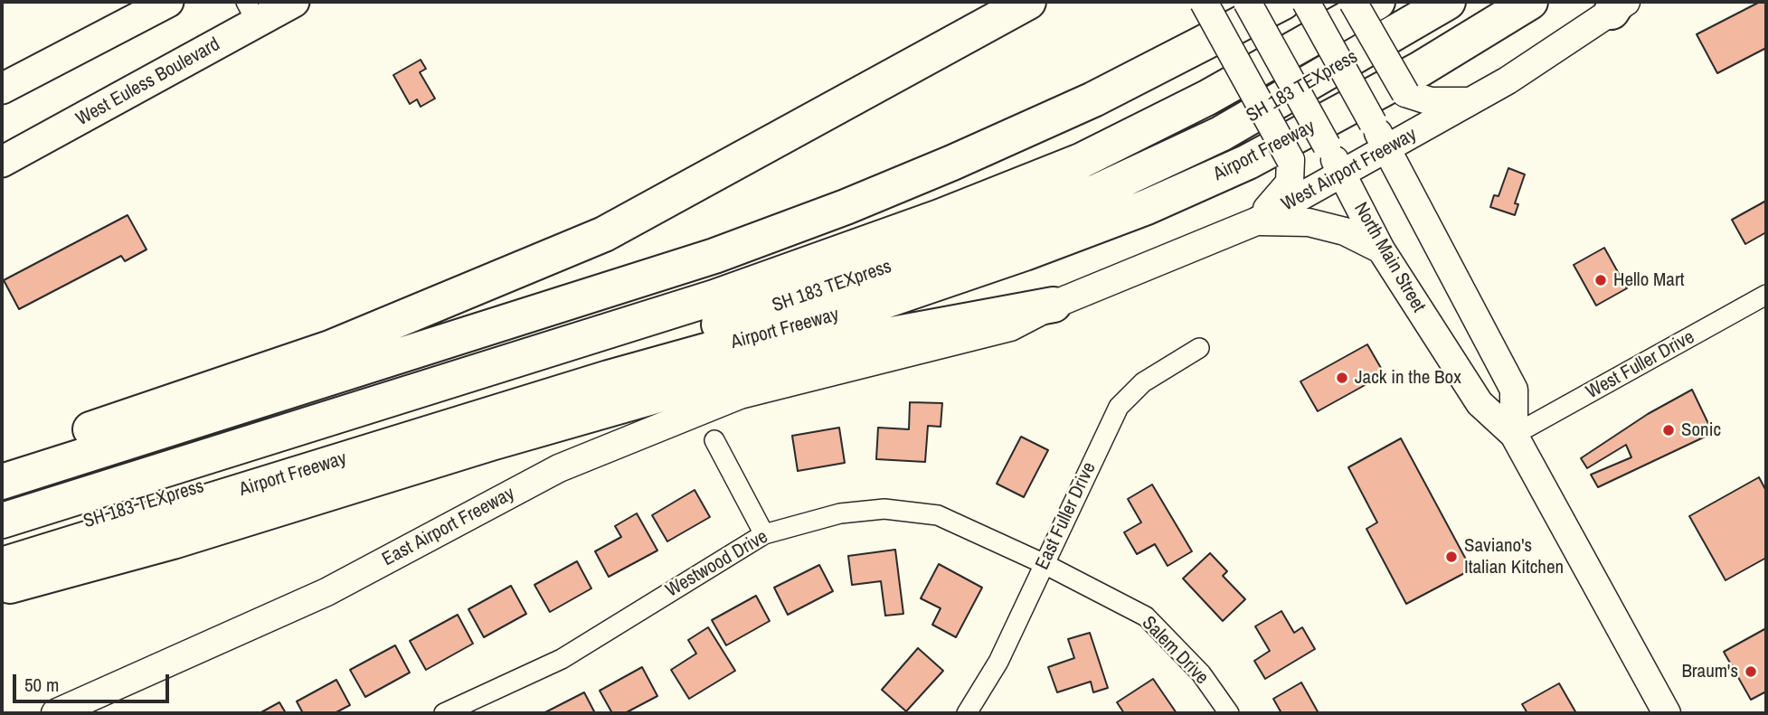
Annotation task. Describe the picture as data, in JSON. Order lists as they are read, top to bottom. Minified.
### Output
{"streets":{"highway":["SH 183 TEXpress","Airport Freeway"],"main road":["West Euless Boulevard","West Airport Freeway","North Main Street","East Airport Freeway"],"street":["West Fuller Drive","East Fuller Drive","Westwood Drive","Salem Drive"]},"crossings":[["West Airport Freeway","North Main Street"],["West Airport Freeway","East Airport Freeway"],["North Main Street","West Fuller Drive"],["East Fuller Drive","Westwood Drive"],["East Fuller Drive","Salem Drive"],["Westwood Drive","Salem Drive"]],"places":["Hello Mart","Jack in the Box","Sonic","Saviano's Italian Kitchen","Braum's"],"scale_bar":"50 m"}
